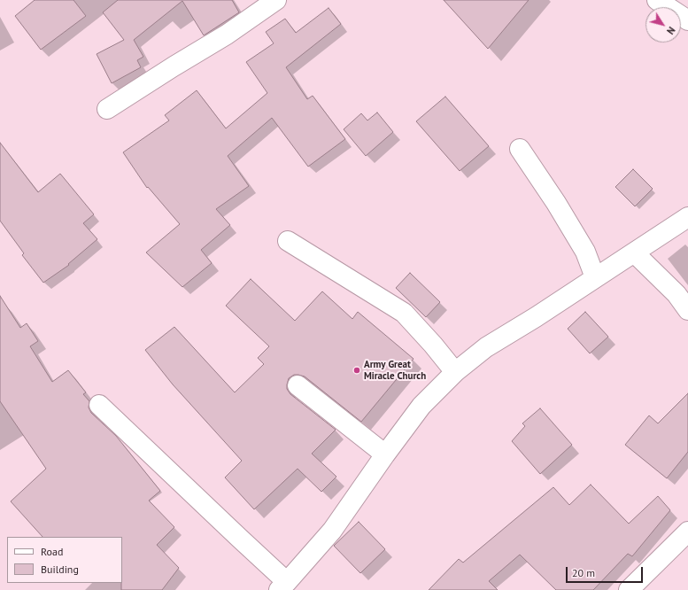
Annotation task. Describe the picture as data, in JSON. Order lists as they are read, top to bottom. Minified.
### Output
{"places":["Army Great Miracle Church"],"legend":["Road","Building"],"scale_bar":"20 m","north":"bottom right"}
